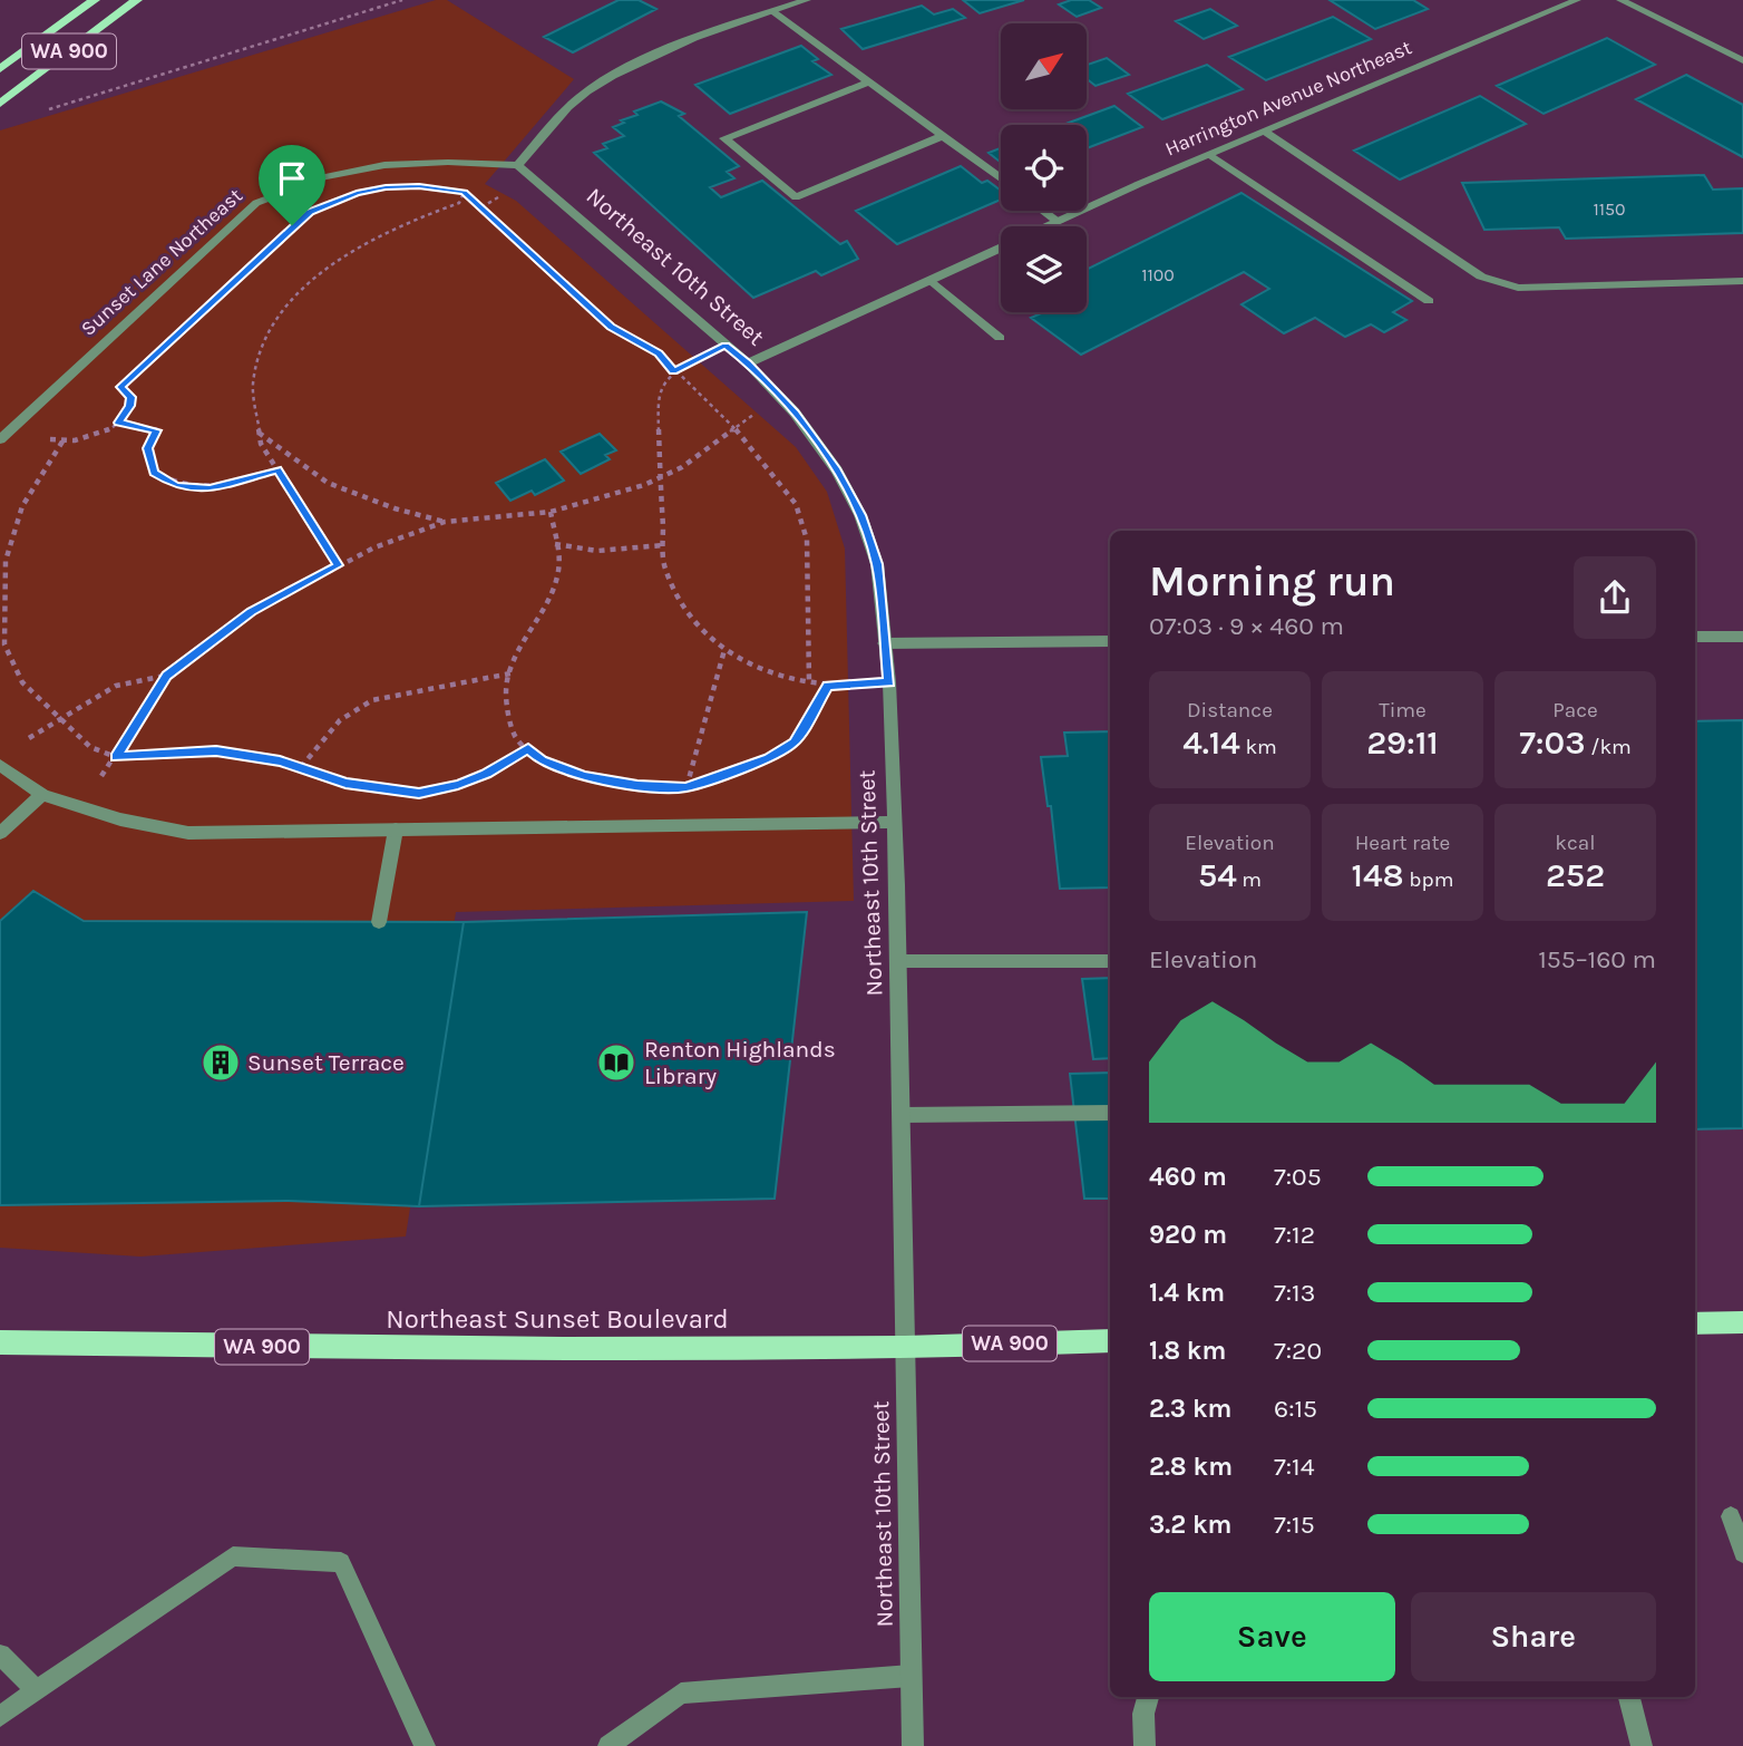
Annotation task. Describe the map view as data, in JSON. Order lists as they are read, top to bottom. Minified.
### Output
{"streets":{"main road":["WA 900","Northeast Sunset Boulevard"],"street":["Harrington Avenue Northeast","Sunset Lane Northeast","Northeast 10th Street"]},"crossings":[["Harrington Avenue Northeast","Northeast 10th Street"],["Sunset Lane Northeast","Northeast 10th Street"],["Northeast 10th Street","Northeast Sunset Boulevard"]],"places":{"building":["Sunset Terrace"],"library":["Renton Highlands Library"]},"house_numbers":["1150","1100"],"north":"top right","page":{"heading":["Morning run","07:03 · 9 × 460 m"],"stats":[["Distance","4.14 km"],["Time","29:11"],["Pace","7:03 /km"],["Elevation","54 m"],["Heart rate","148 bpm"],["kcal","252"]],"chart":["Elevation","155–160 m"],"list":[{"name":"460 m","note":"7:05"},{"name":"920 m","note":"7:12"},{"name":"1.4 km","note":"7:13"},{"name":"1.8 km","note":"7:20"},{"name":"2.3 km","note":"6:15"},{"name":"2.8 km","note":"7:14"},{"name":"3.2 km","note":"7:15"}],"buttons":["Save","Share"]}}
